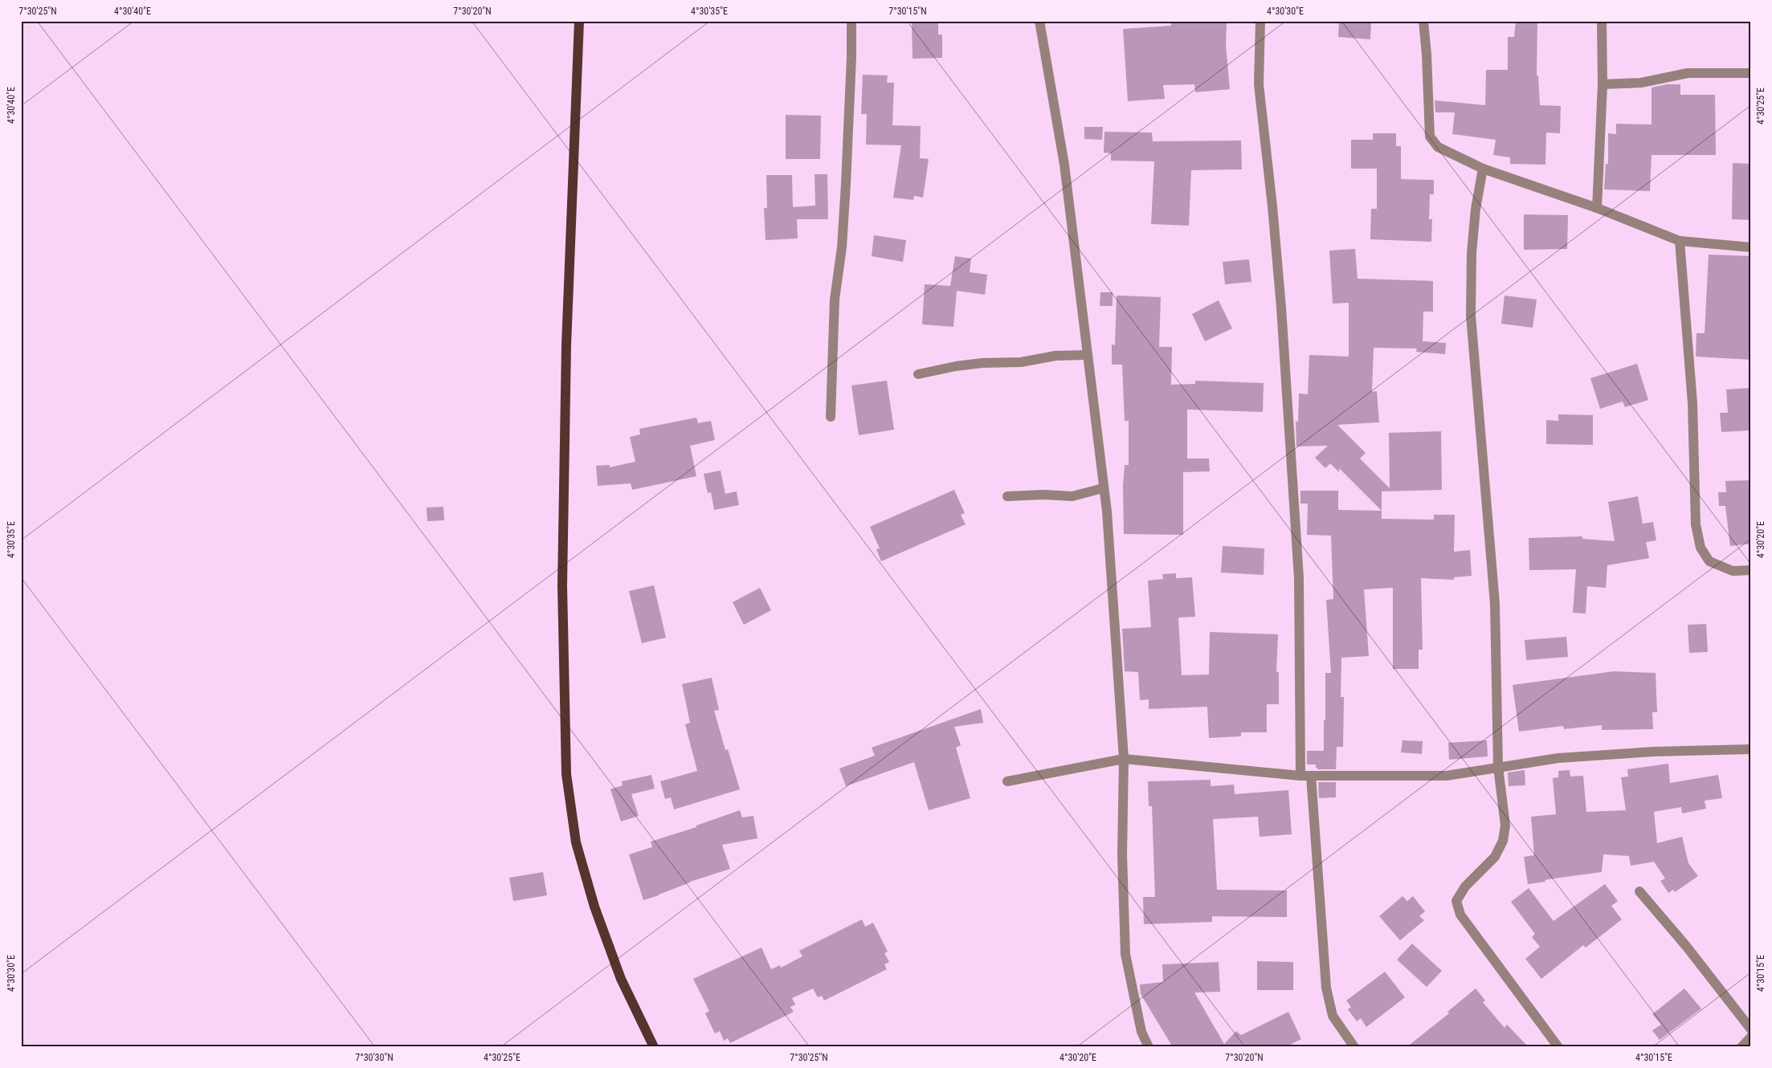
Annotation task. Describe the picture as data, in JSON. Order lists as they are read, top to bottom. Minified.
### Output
{"coordinates":["7°30'25\"N","4°30'40\"E","7°30'20\"N","4°30'35\"E","7°30'15\"N","4°30'30\"E","4°30'25\"E","4°30'20\"E","4°30'15\"E","7°30'30\"N"]}
